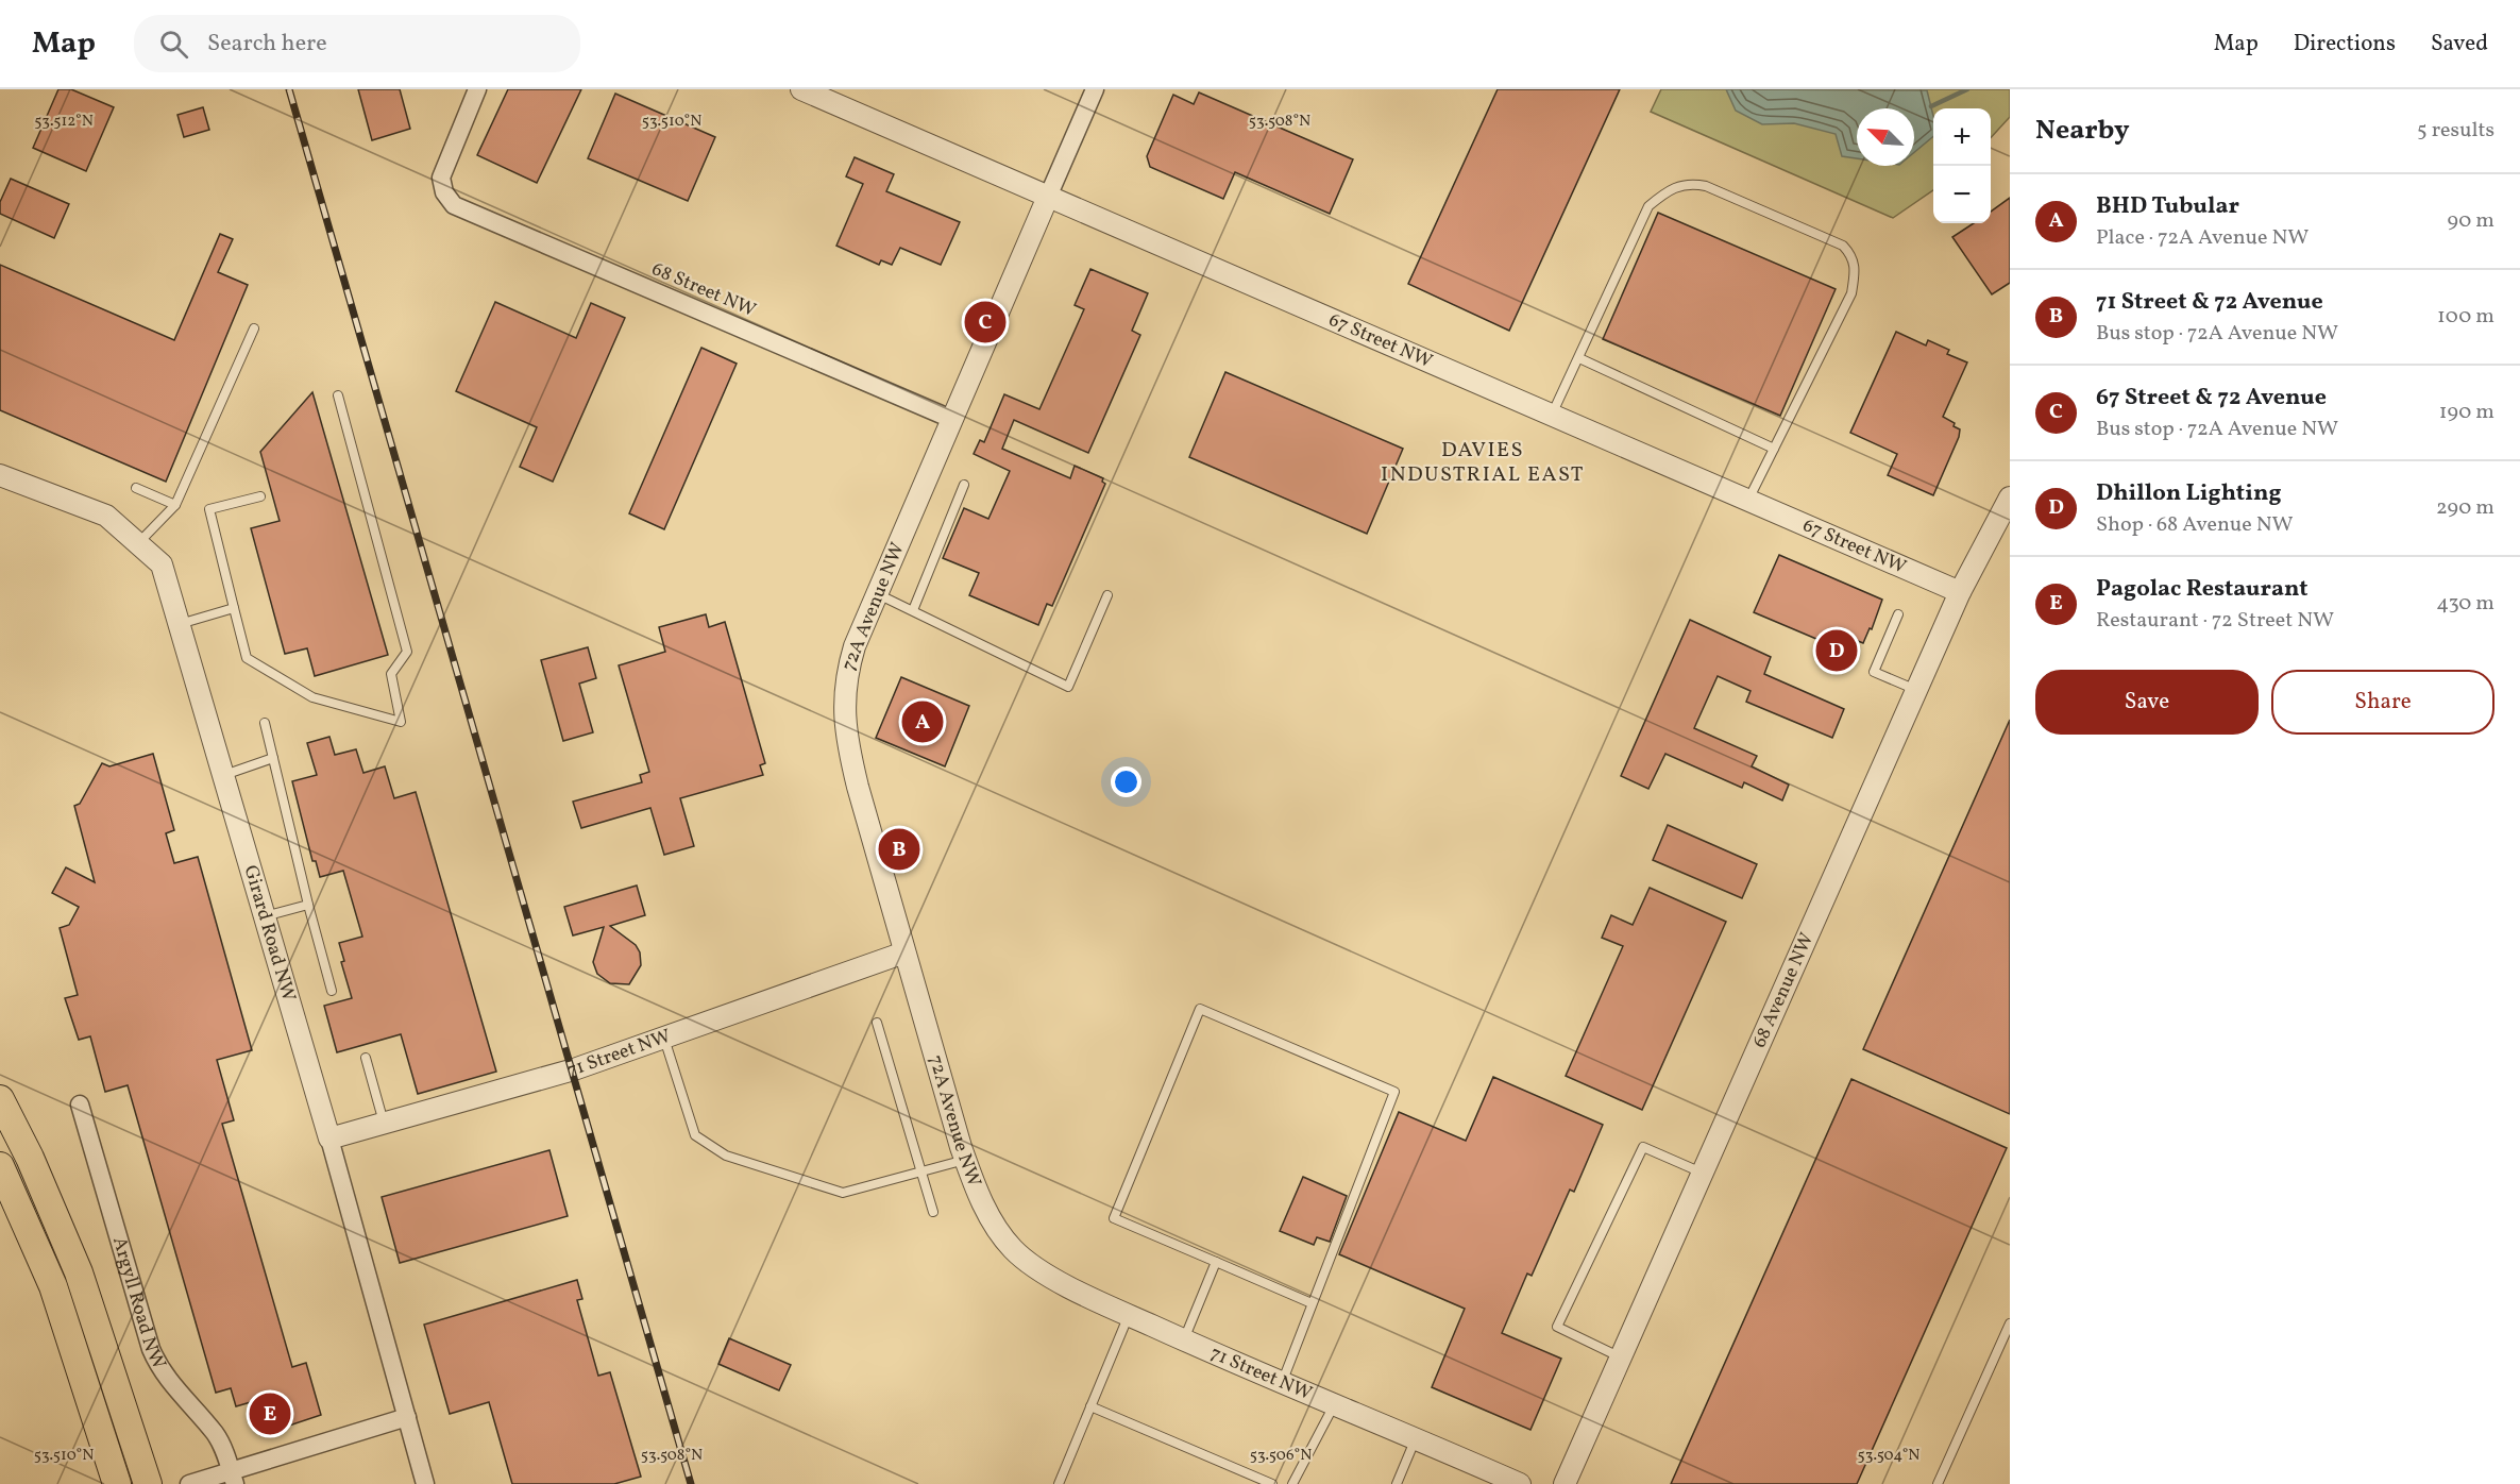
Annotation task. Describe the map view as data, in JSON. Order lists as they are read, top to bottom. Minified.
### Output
{"streets":{"street":["68 Street NW","67 Street NW","72A Avenue NW","Girard Road NW","68 Avenue NW","71 Street NW","Argyll Road NW"]},"crossings":[["68 Street NW","72A Avenue NW"],["67 Street NW","72A Avenue NW"],["67 Street NW","68 Avenue NW"],["72A Avenue NW","71 Street NW"],["Girard Road NW","71 Street NW"]],"districts":["DAVIES INDUSTRIAL EAST"],"north":"top left","page":{"header":"Map","search":"Search here","nav":["Map","Directions","Saved"],"heading":["Nearby","5 results"],"map_buttons":["+","−"],"list":[{"mark":"A","name":"BHD Tubular","note":"Place · 72A Avenue NW","value":"90 m"},{"mark":"B","name":"71 Street & 72 Avenue","note":"Bus stop · 72A Avenue NW","value":"100 m"},{"mark":"C","name":"67 Street & 72 Avenue","note":"Bus stop · 72A Avenue NW","value":"190 m"},{"mark":"D","name":"Dhillon Lighting","note":"Shop · 68 Avenue NW","value":"290 m"},{"mark":"E","name":"Pagolac Restaurant","note":"Restaurant · 72 Street NW","value":"430 m"}],"pins":["C","D","A","B","E"],"buttons":["Save","Share"]},"coordinates":["53.512°N","53.510°N","53.508°N","53.506°N","53.504°N"]}
